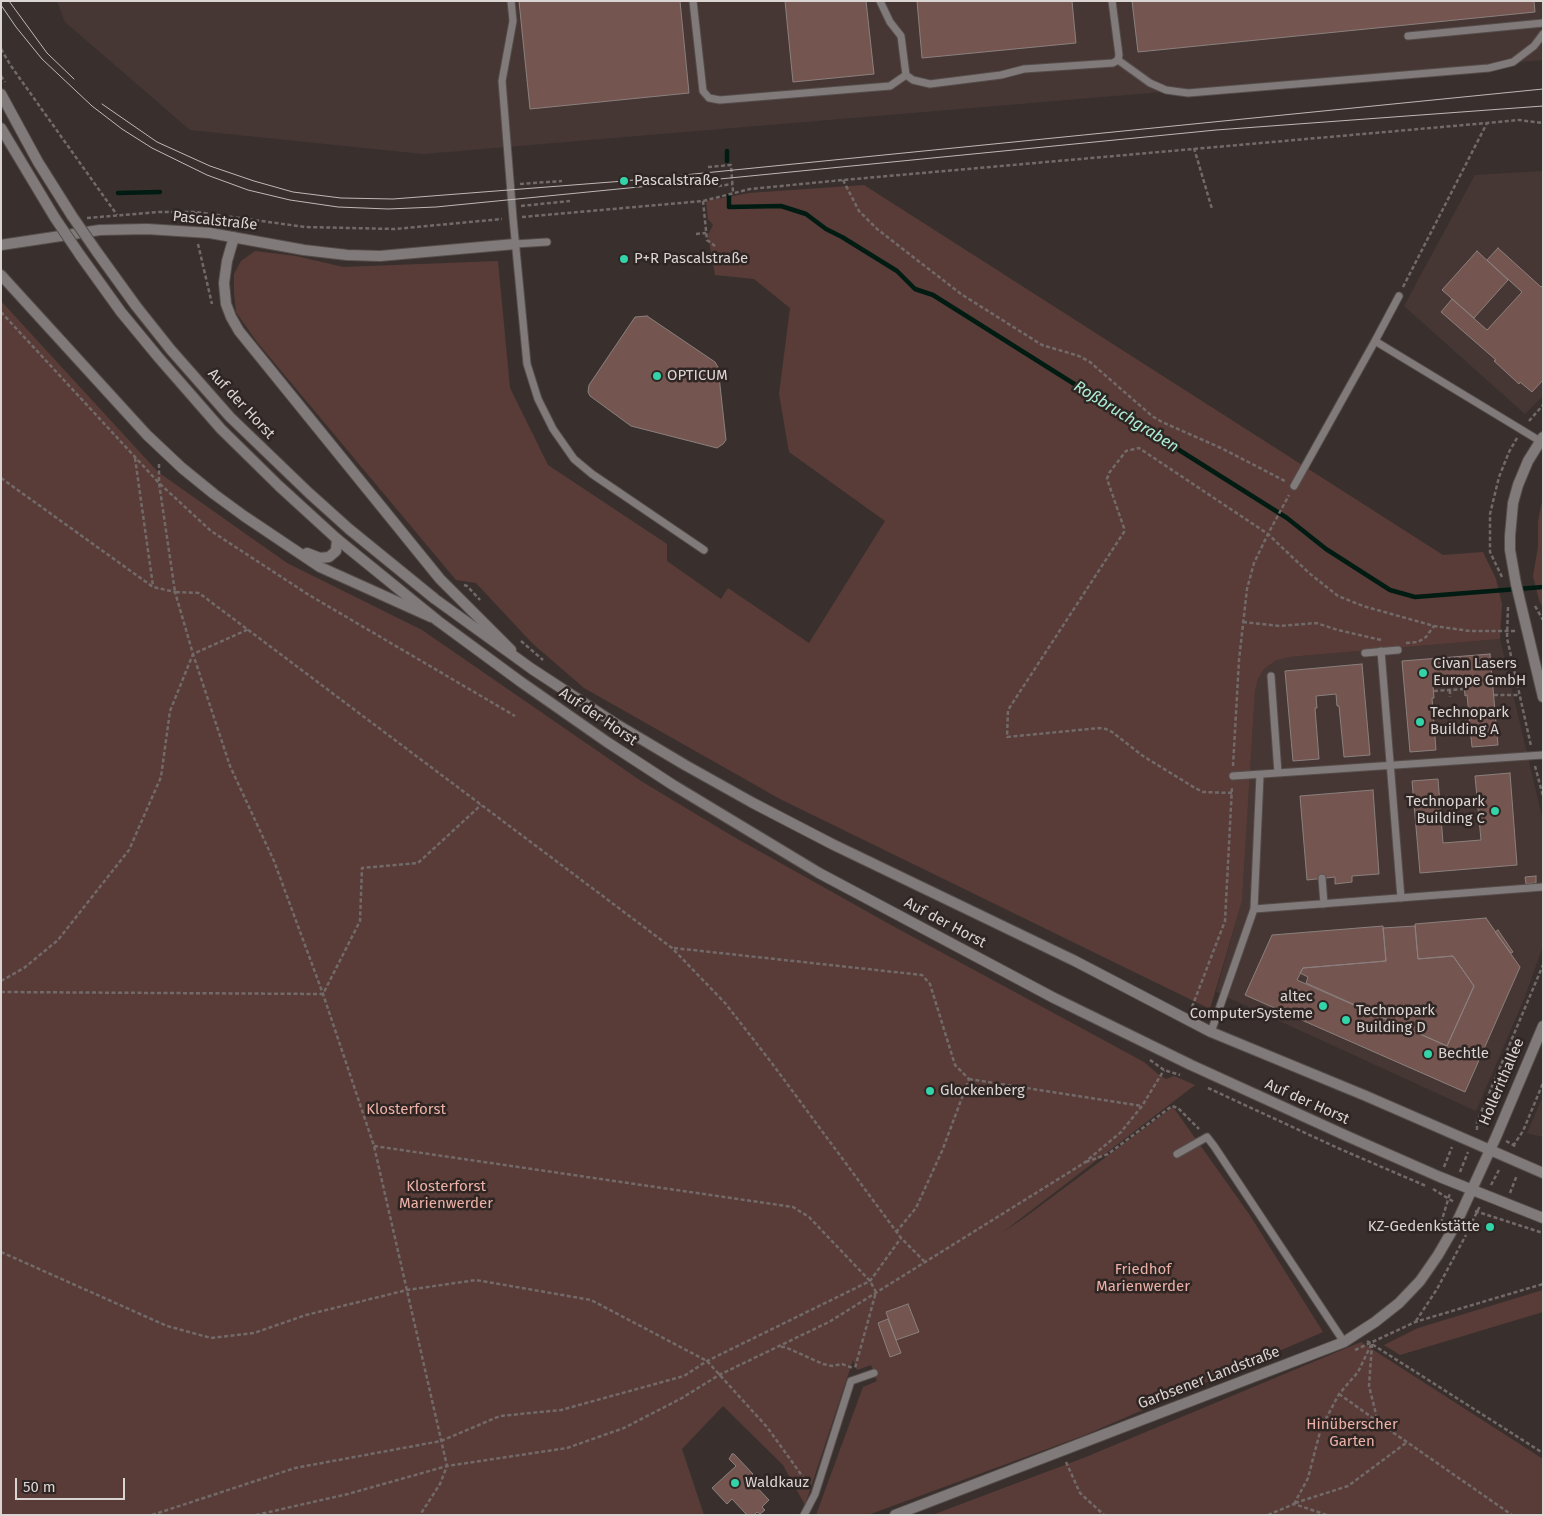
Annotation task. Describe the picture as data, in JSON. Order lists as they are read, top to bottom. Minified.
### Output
{"streets":{"street":["Pascalstraße","Auf der Horst","Hollerithallee","Garbsener Landstraße"]},"crossings":[["Pascalstraße","Auf der Horst"],["Auf der Horst","Hollerithallee"],["Auf der Horst","Garbsener Landstraße"],["Hollerithallee","Garbsener Landstraße"]],"water":["Roßbruchgraben"],"parks":["Klosterforst","Klosterforst Marienwerder","Friedhof Marienwerder","Hinüberscher Garten"],"places":["Pascalstraße","P+R Pascalstraße","OPTICUM","Civan Lasers Europe GmbH","Technopark Building A","Technopark Building C","altec ComputerSysteme","Technopark Building D","Bechtle","Glockenberg","KZ-Gedenkstätte","Waldkauz"],"scale_bar":"50 m"}
